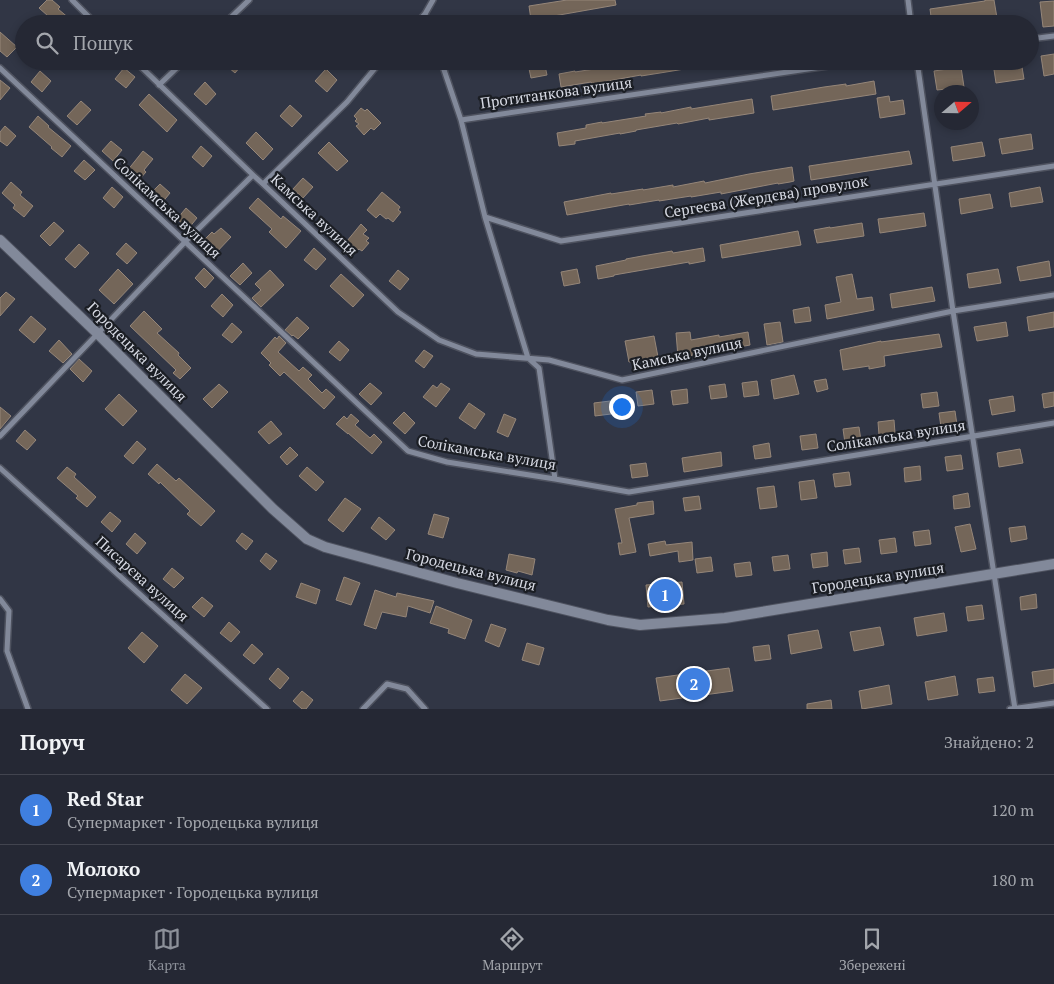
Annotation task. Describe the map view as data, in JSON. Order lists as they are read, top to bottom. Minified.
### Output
{"streets":{"main road":["Городецька вулиця"],"street":["Протитанкова вулиця","Сергеєва (Жердєва) провулок","Солікамська вулиця","Камська вулиця","Писарєва вулиця"]},"north":"right","page":{"search":"Пошук","pins":["1","2"],"heading":["Поруч","Знайдено: 2"],"list":[{"mark":"1","name":"Red Star","note":"Супермаркет · Городецька вулиця","value":"120 m"},{"mark":"2","name":"Молоко","note":"Супермаркет · Городецька вулиця","value":"180 m"}],"nav":["Карта","Маршрут","Збережені"]}}
